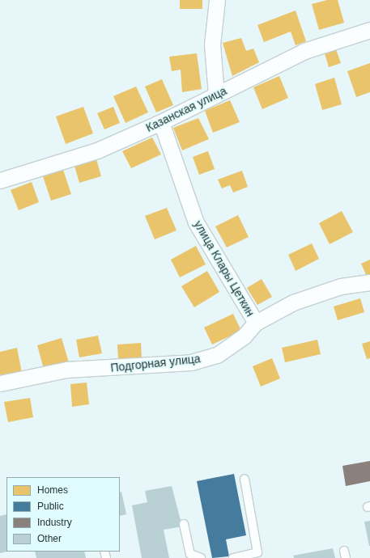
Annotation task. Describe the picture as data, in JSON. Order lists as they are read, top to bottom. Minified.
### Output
{"streets":{"street":["Казанская улица","улица Клары Цеткин","Подгорная улица"]},"crossings":[["Казанская улица","улица Клары Цеткин"],["улица Клары Цеткин","Подгорная улица"]],"legend":["Homes","Public","Industry","Other"]}
